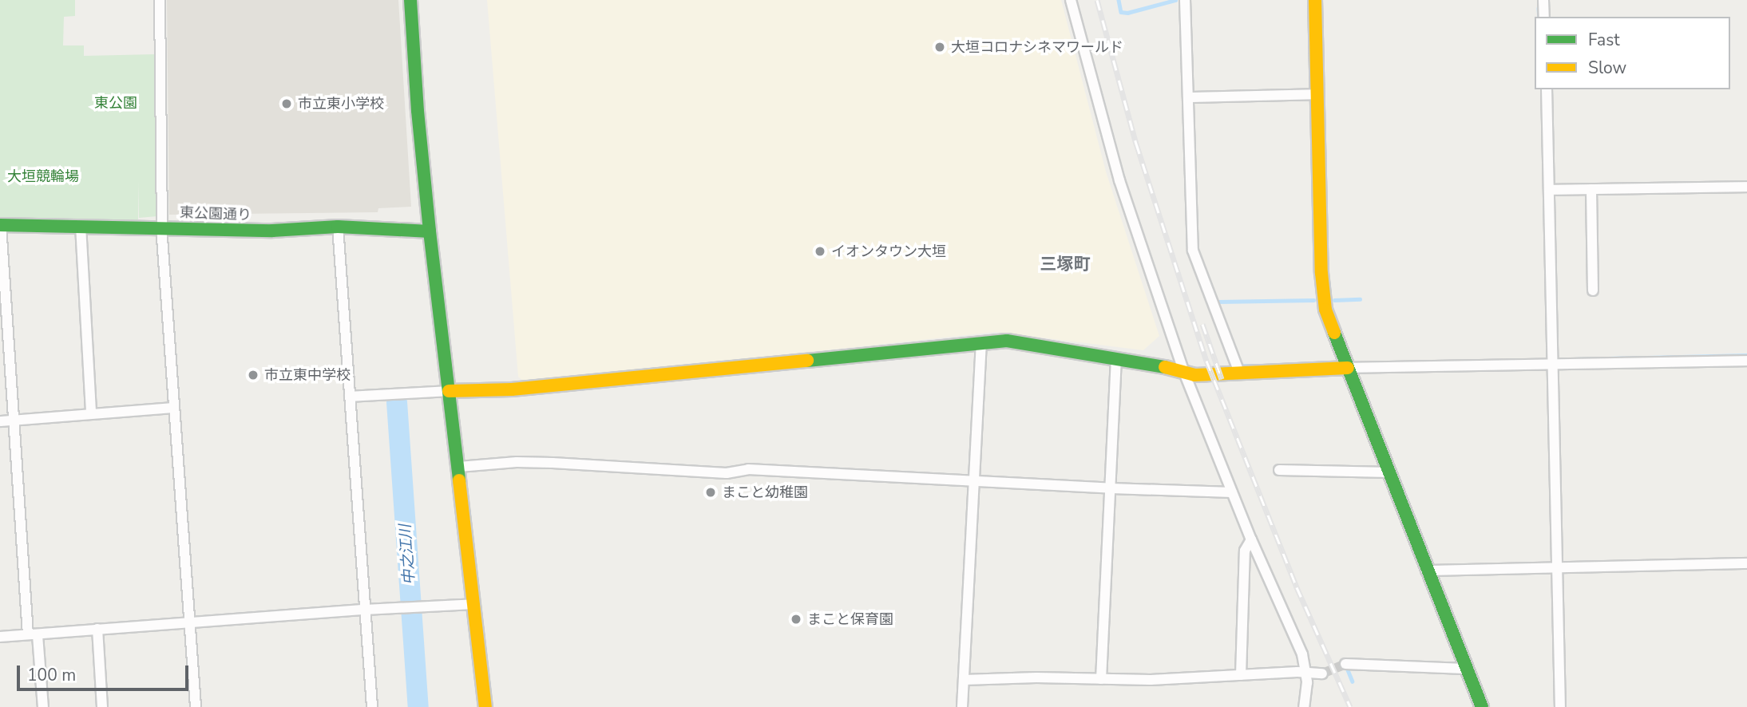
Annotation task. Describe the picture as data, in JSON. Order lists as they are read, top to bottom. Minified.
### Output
{"streets":{"street":["東公園通り"]},"districts":["三塚町"],"water":["中之江川"],"parks":["東公園","大垣競輪場"],"places":["大垣コロナシネマワールド","市立東小学校","イオンタウン大垣","市立東中学校","まこと幼稚園","まこと保育園"],"legend":["Fast","Slow"],"scale_bar":"100 m"}
